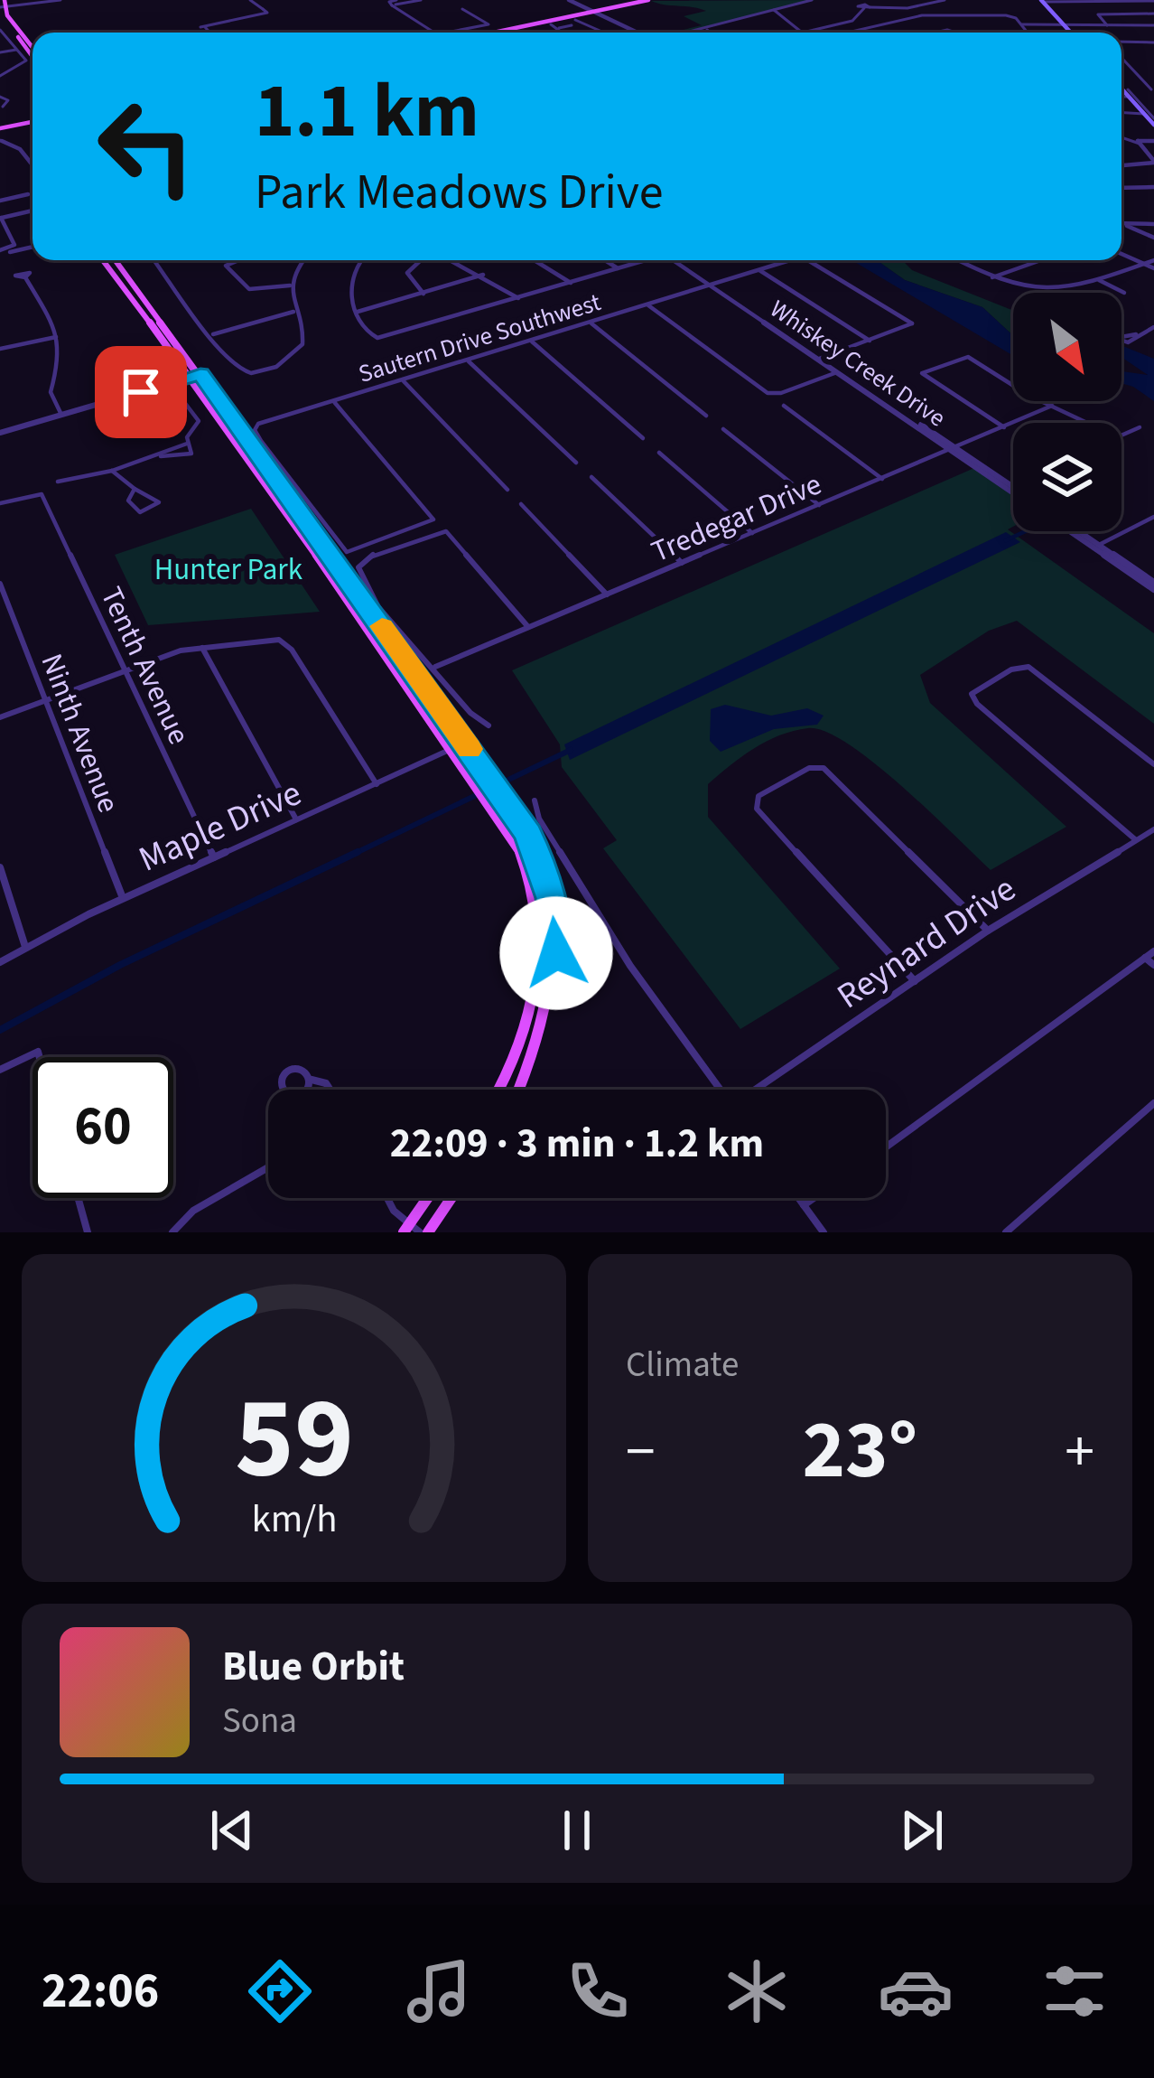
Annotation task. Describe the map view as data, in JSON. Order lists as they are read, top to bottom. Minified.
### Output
{"streets":{"street":["Sautern Drive Southwest","Whiskey Creek Drive","Tredegar Drive","Tenth Avenue","Ninth Avenue","Maple Drive","Reynard Drive"]},"crossings":[["Sautern Drive Southwest","Whiskey Creek Drive"],["Whiskey Creek Drive","Tredegar Drive"],["Tenth Avenue","Maple Drive"],["Ninth Avenue","Maple Drive"]],"parks":["Hunter Park"],"north":"bottom right","page":{"turn":["1.1 km","Park Meadows Drive"],"limit":"60","trip":"22:09 · 3 min · 1.2 km","tile":"Climate","heat":["−","23°","+"],"song":["Blue Orbit","Sona"],"tabs":"22:06","gauge":["59","km/h"]}}
